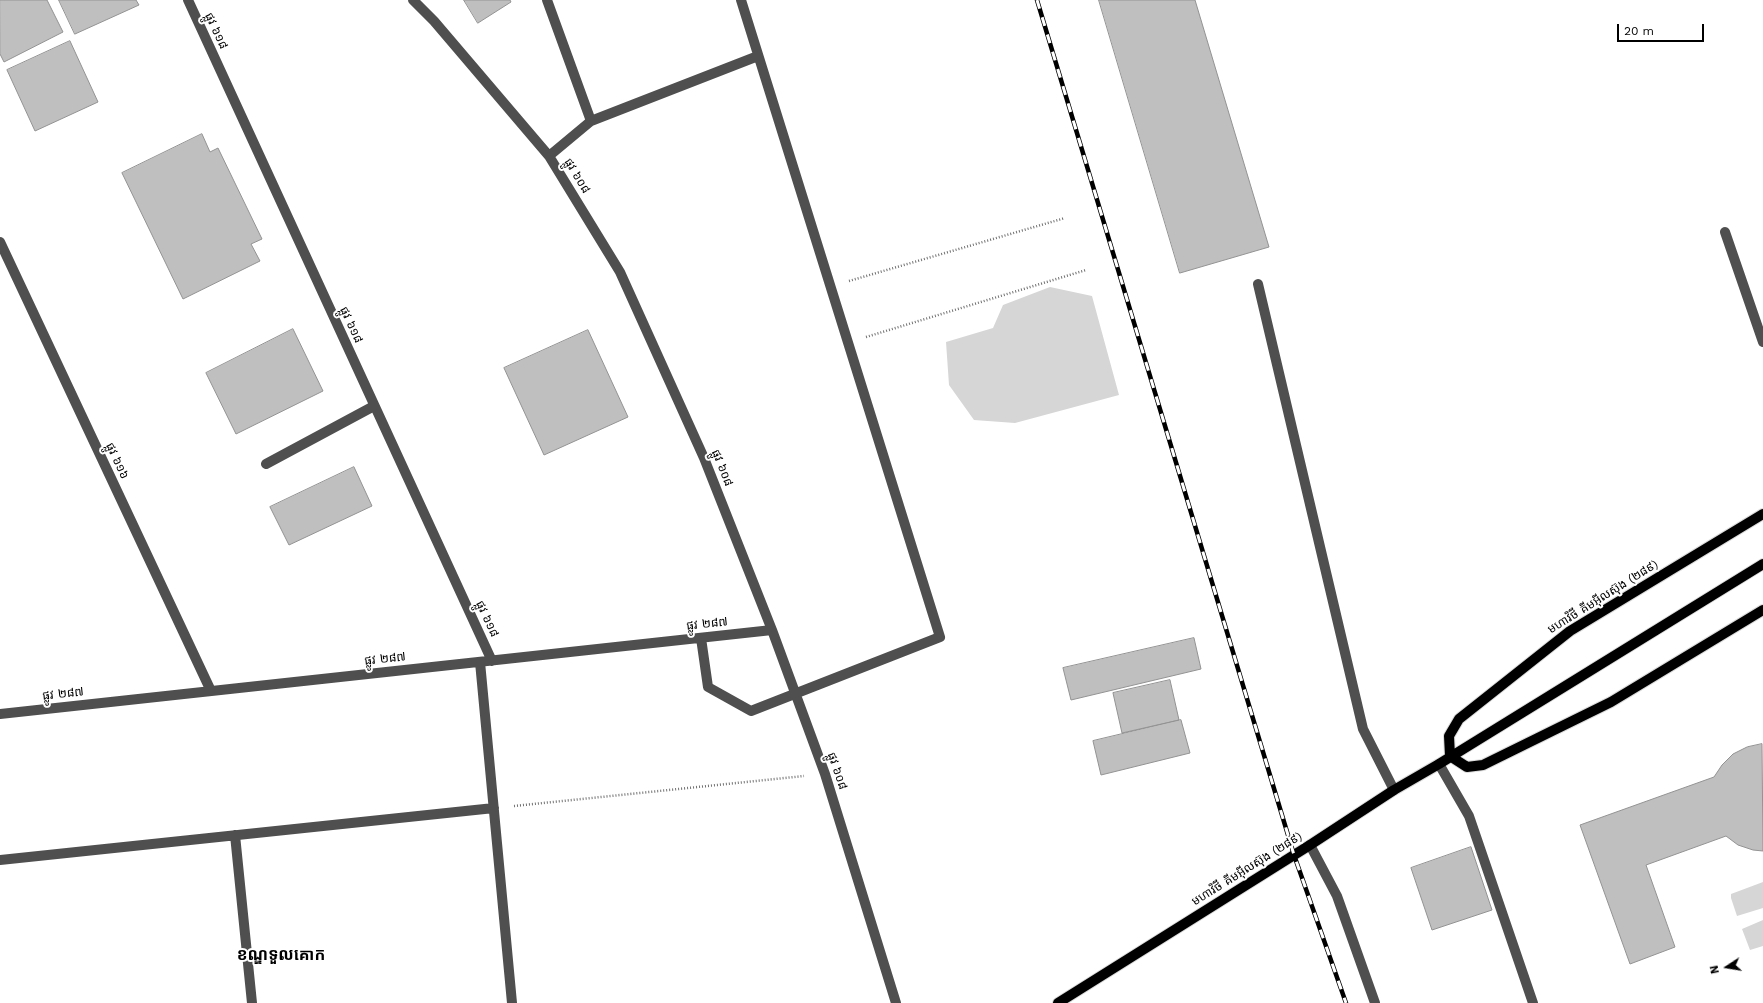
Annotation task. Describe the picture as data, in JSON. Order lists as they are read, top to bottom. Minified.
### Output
{"streets":{"main road":["មហាវិថី គីមអ៊ីលស៊ុង (២៨៩)"],"street":["ផ្លូវ ៦១៨","ផ្លូវ ៦០៨","ផ្លូវ ៦១៦","ផ្លូវ ២៨៧"]},"crossings":[["ផ្លូវ ៦១៨","ផ្លូវ ២៨៧"],["ផ្លូវ ៦០៨","ផ្លូវ ២៨៧"],["ផ្លូវ ៦១៦","ផ្លូវ ២៨៧"]],"districts":["ខណ្ឌទួលគោក"],"scale_bar":"20 m","north":"left"}
